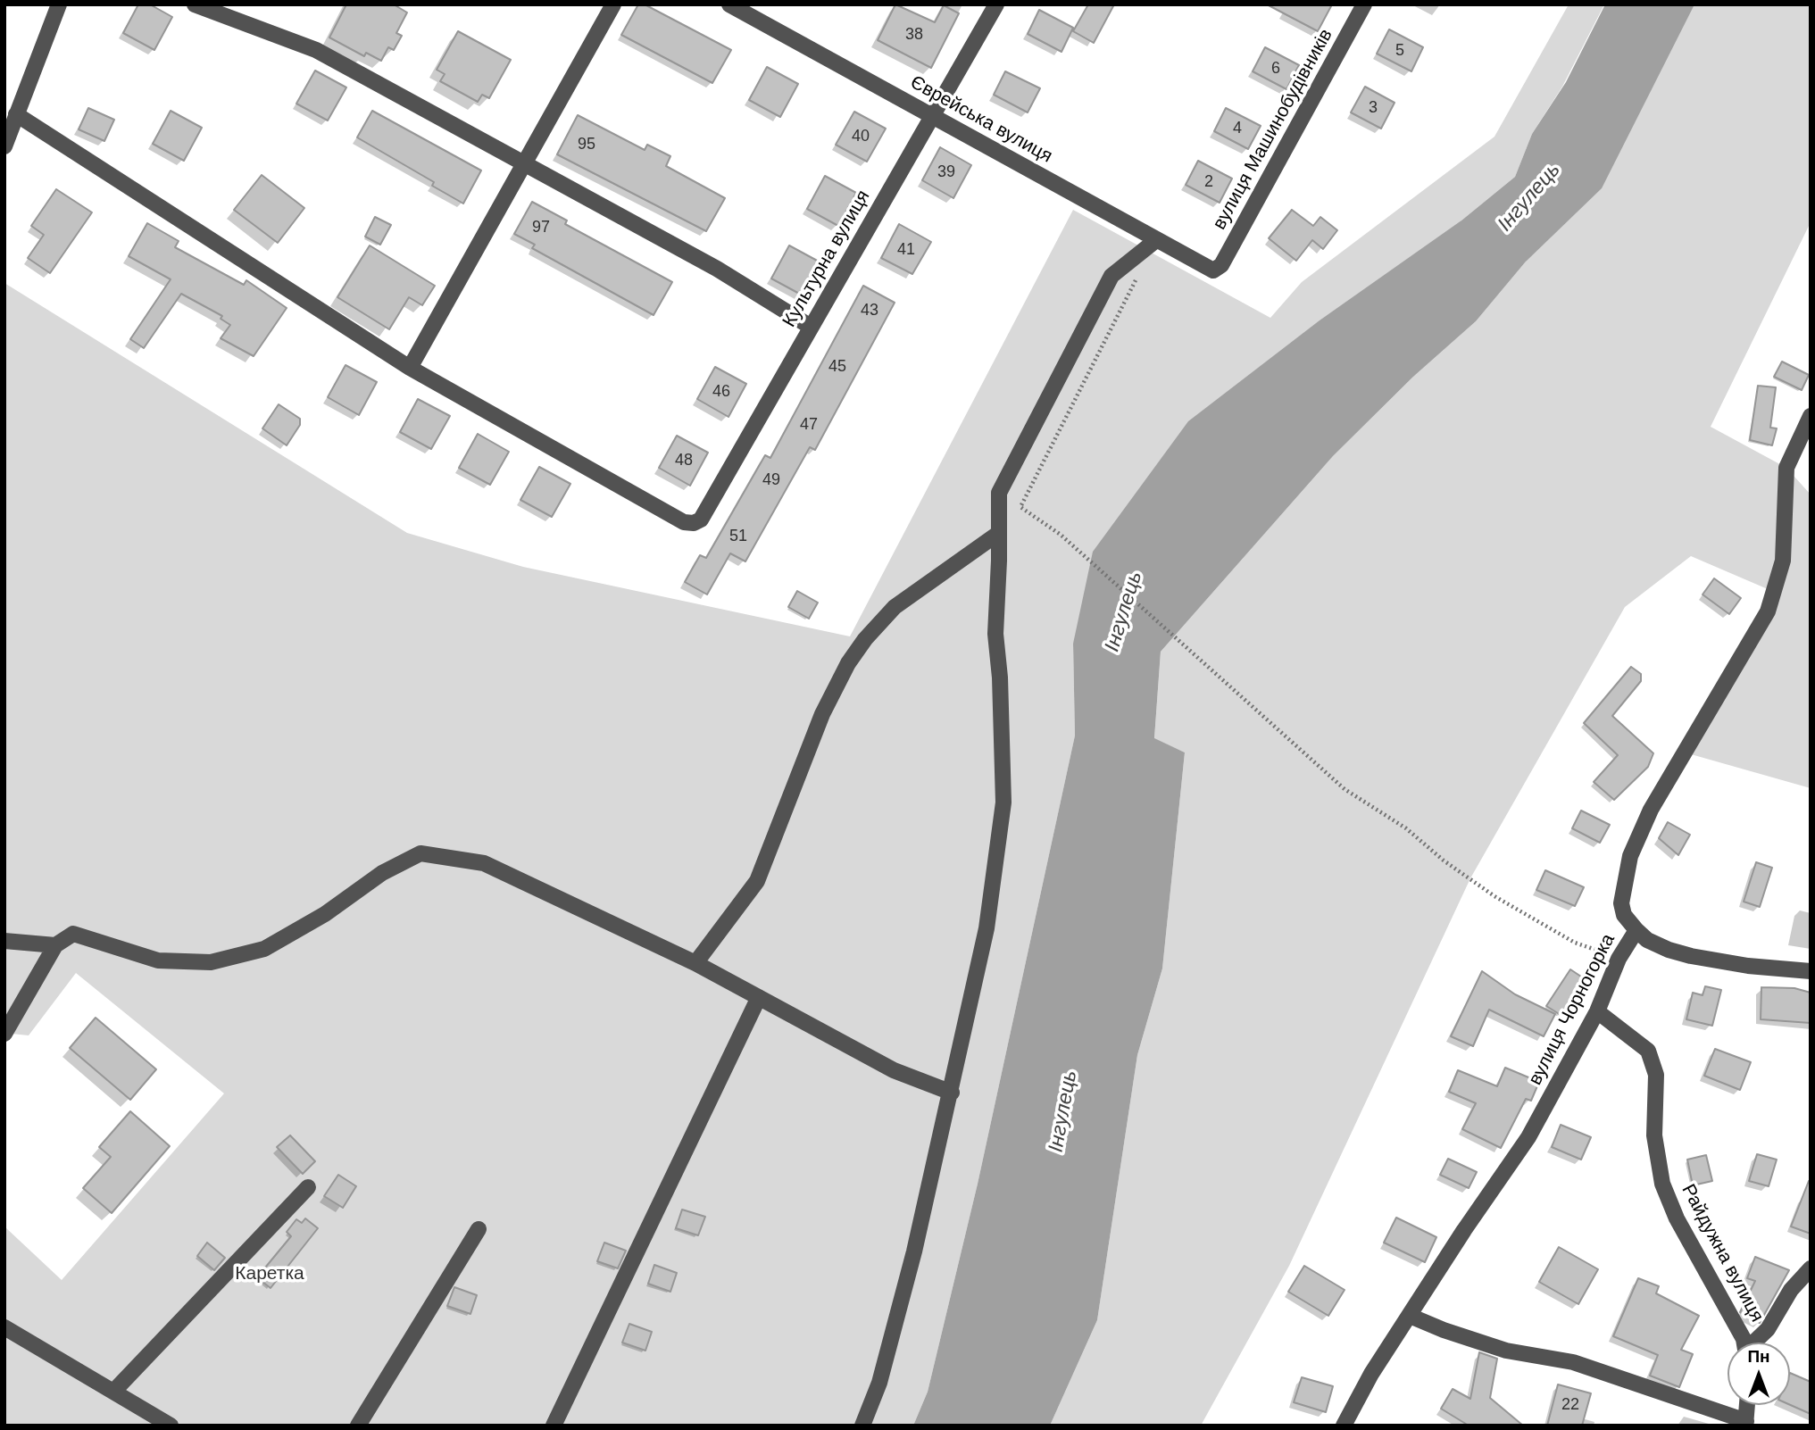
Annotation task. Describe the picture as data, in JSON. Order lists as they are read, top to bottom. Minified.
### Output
{"streets":{"street":["Єврейська вулиця","вулиця Машинобудівників","Культурна вулиця","вулиця Чорногорка","Райдужна вулиця"]},"crossings":[["Єврейська вулиця","вулиця Машинобудівників"],["Єврейська вулиця","Культурна вулиця"],["вулиця Чорногорка","Райдужна вулиця"]],"water":["Інгулець"],"parks":["Каретка"],"house_numbers":["38","5","6","3","4","40","95","39","2","97","41","43","45","46","47","48","49","51","22"],"north":"top"}
